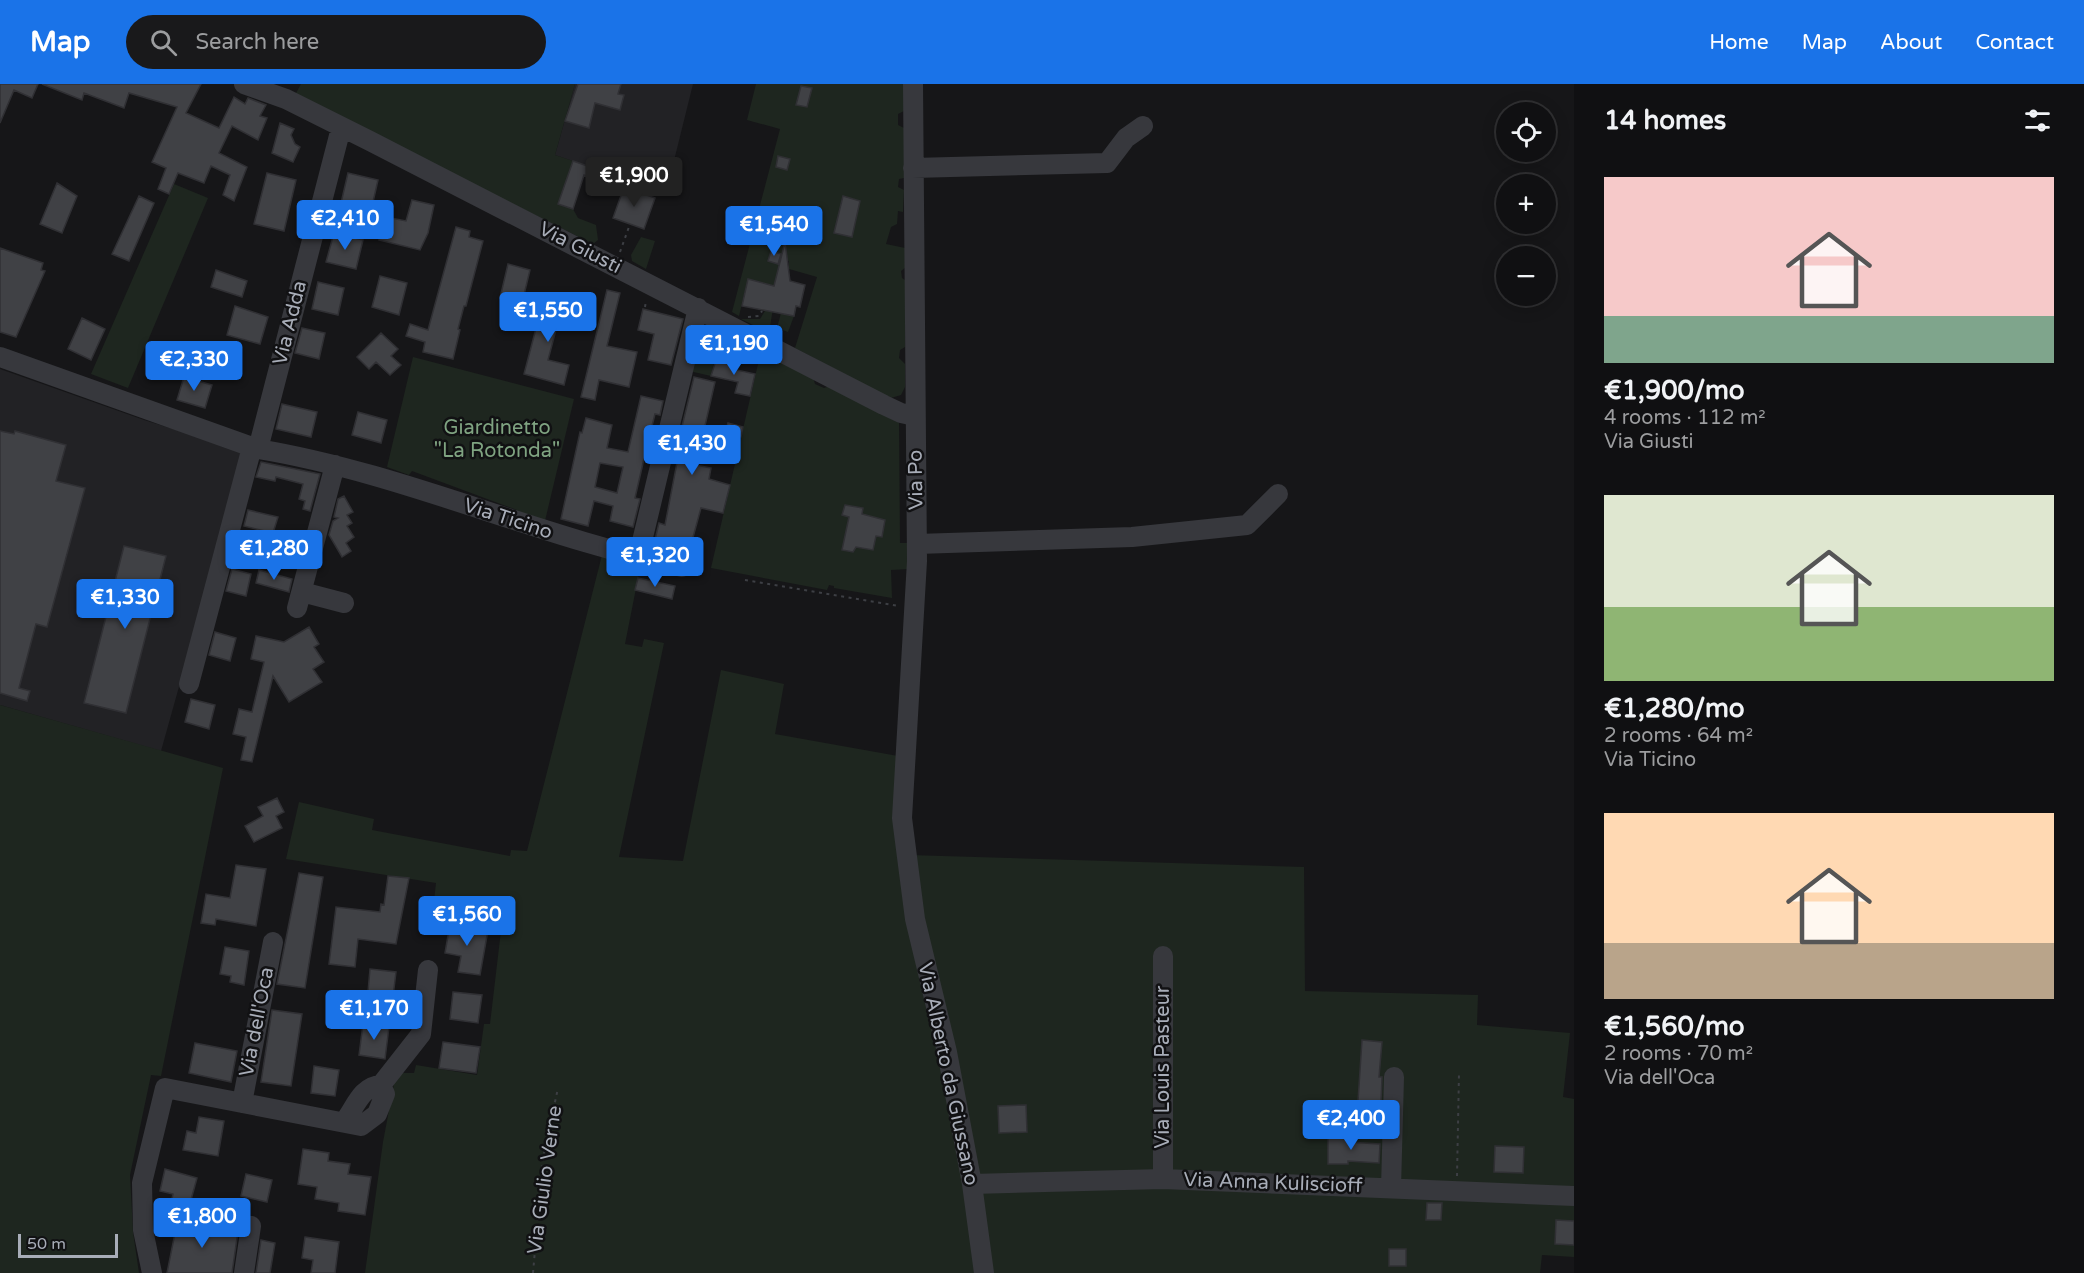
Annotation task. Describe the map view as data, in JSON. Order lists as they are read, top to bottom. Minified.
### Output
{"streets":{"street":["Via Giusti","Via Adda","Via Po","Via Ticino","Via dell'Oca","Via Louis Pasteur","Via Alberto da Giussano","Via Anna Kuliscioff"],"path":["Via Giulio Verne"]},"crossings":[["Via Giusti","Via Adda"],["Via Giusti","Via Po"],["Via Adda","Via Ticino"],["Via Po","Via Alberto da Giussano"],["Via Louis Pasteur","Via Anna Kuliscioff"],["Via Alberto da Giussano","Via Anna Kuliscioff"]],"parks":["Giardinetto \"La Rotonda\""],"scale_bar":"50 m","page":{"header":"Map","search":"Search here","nav":["Home","Map","About","Contact"],"heading":"14 homes","map_buttons":["+","−"],"list":[{"name":"€1,900/mo","note":"4 rooms · 112 m² · Via Giusti"},{"name":"€1,280/mo","note":"2 rooms · 64 m² · Via Ticino"},{"name":"€1,560/mo","note":"2 rooms · 70 m² · Via dell'Oca"}],"price":["€1,900","€2,410","€1,540","€1,550","€1,190","€2,330","€1,430","€1,280","€1,320","€1,330","€1,560","€1,170","€2,400","€1,800"],"scale":"50 m"}}
